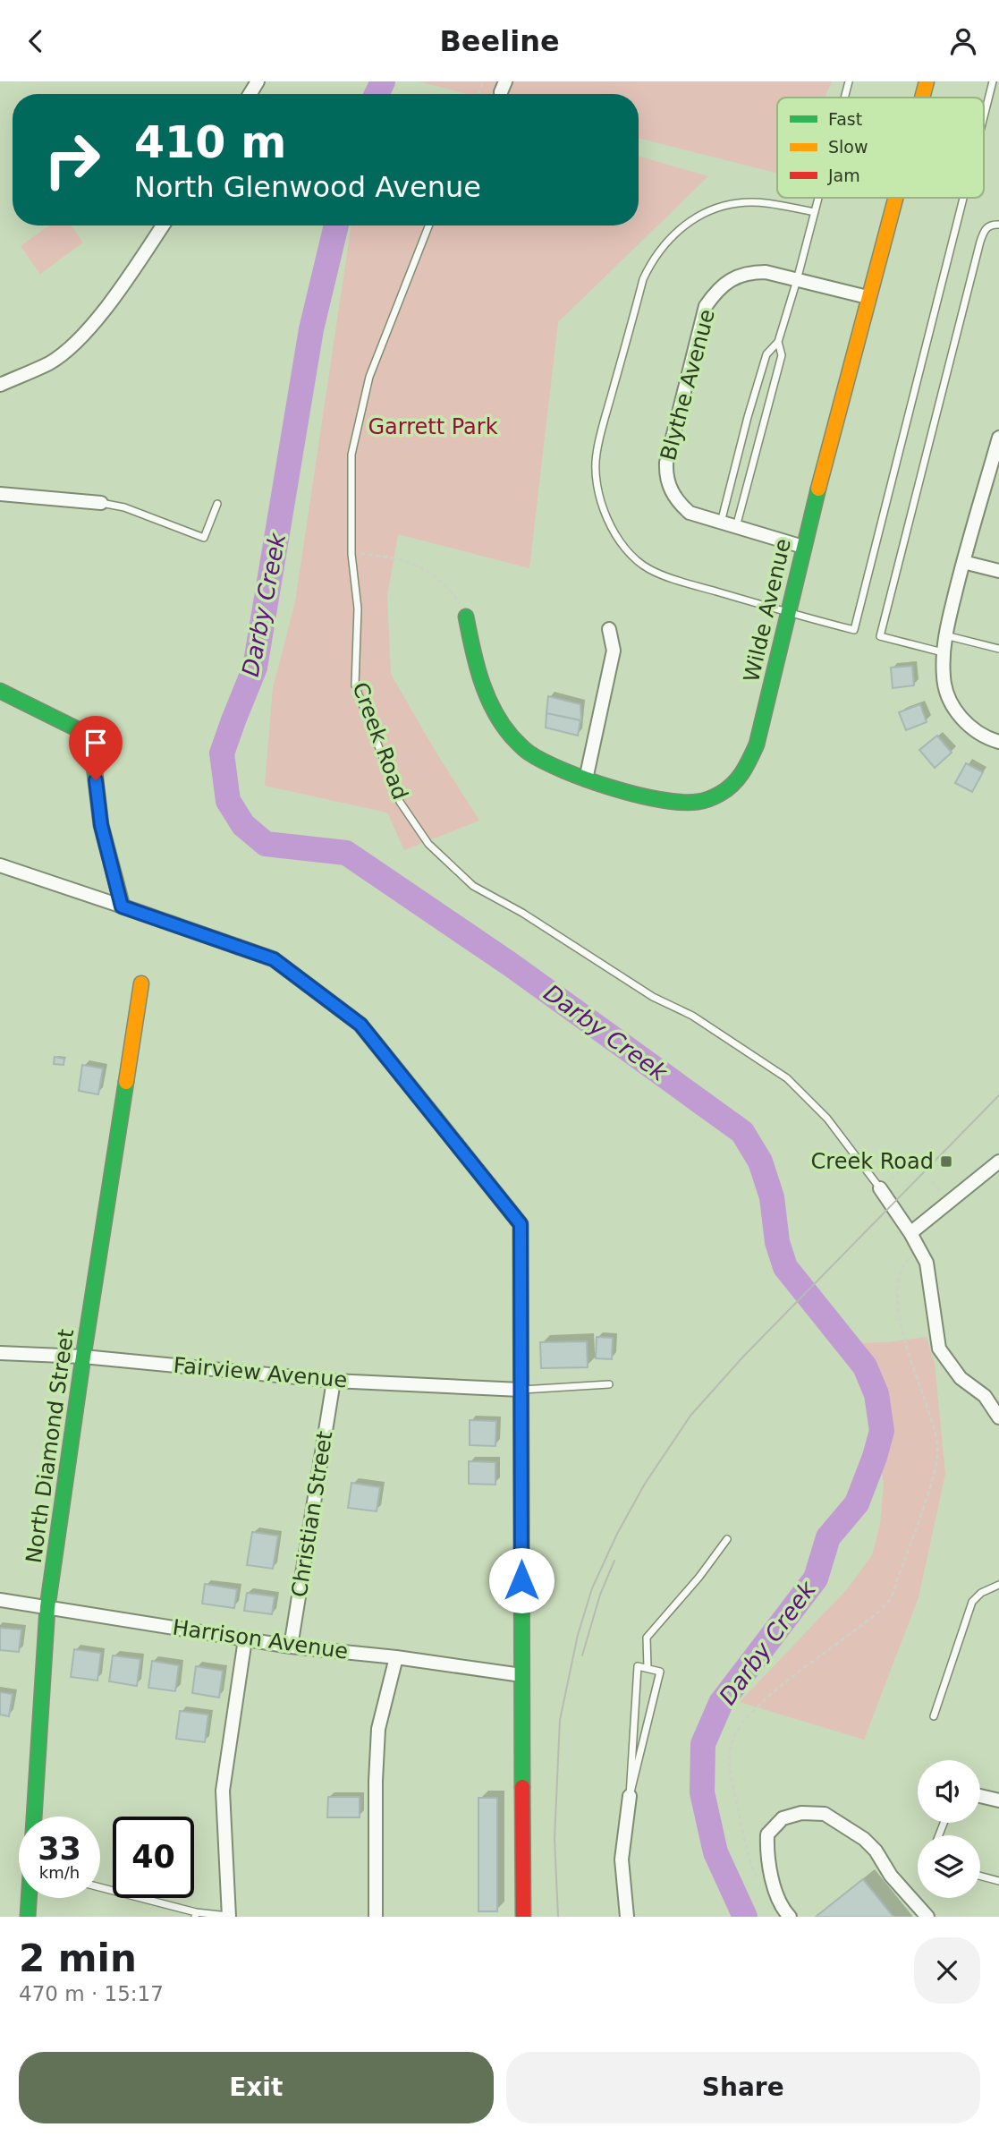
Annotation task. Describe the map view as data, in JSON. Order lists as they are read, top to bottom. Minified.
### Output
{"streets":{"street":["Blythe Avenue","Wilde Avenue","Creek Road","Fairview Avenue","North Diamond Street","Christian Street","Harrison Avenue"]},"crossings":[["Blythe Avenue","Wilde Avenue"],["Fairview Avenue","North Diamond Street"],["Fairview Avenue","Christian Street"],["North Diamond Street","Harrison Avenue"],["Christian Street","Harrison Avenue"]],"water":["Darby Creek"],"parks":["Garrett Park"],"places":{"transit":["Creek Road"]},"legend":["Fast","Slow","Jam"],"page":{"header":"Beeline","turn":["410 m","North Glenwood Avenue"],"speed":"33 km/h","limit":"40","heading":["2 min","470 m · 15:17"],"buttons":["Exit","Share"]}}
